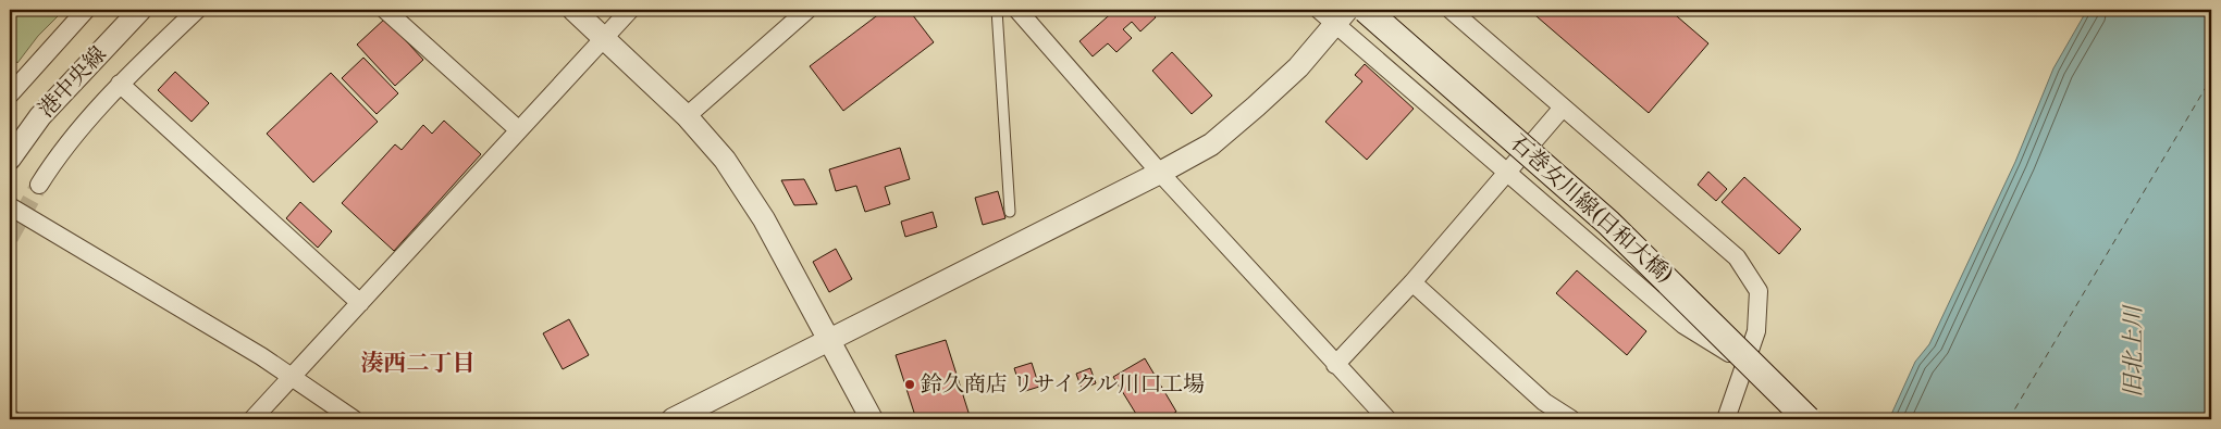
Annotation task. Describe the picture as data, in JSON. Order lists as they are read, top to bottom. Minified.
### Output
{"streets":{"main road":["石巻女川線(日和大橋)"],"street":["港中央線"]},"districts":["湊西二丁目"],"water":["旧北上川"],"places":["鈴久商店 リサイクル川口工場"]}
